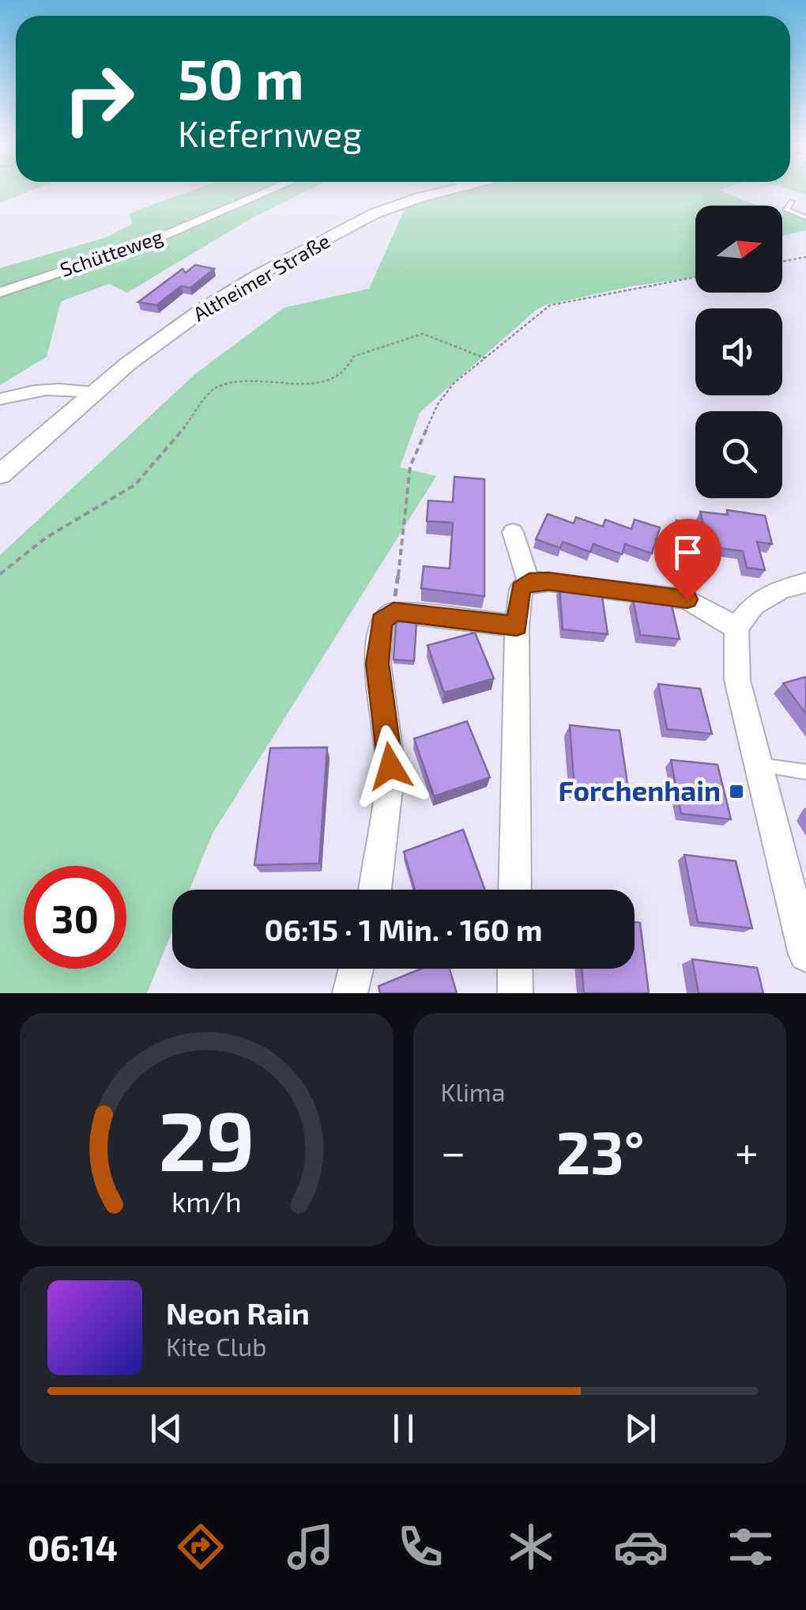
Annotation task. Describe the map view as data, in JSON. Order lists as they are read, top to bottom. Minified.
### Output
{"streets":{"street":["Schütteweg","Altheimer Straße"]},"places":{"transit":["Forchenhain"]},"north":"right","page":{"turn":["50 m","Kiefernweg"],"limit":"30","trip":"06:15 · 1 Min. · 160 m","tile":"Klima","heat":["−","23°","+"],"song":["Neon Rain","Kite Club"],"tabs":"06:14","gauge":["29","km/h"]}}
